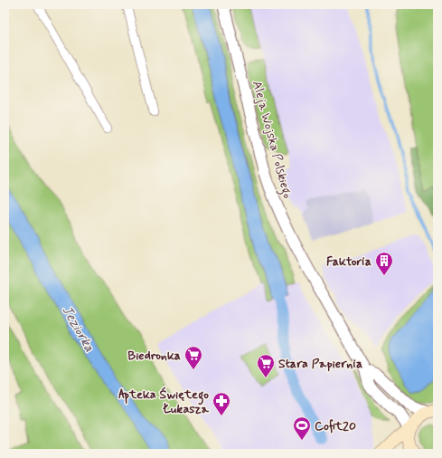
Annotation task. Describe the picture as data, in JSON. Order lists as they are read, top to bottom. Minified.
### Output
{"streets":{"street":["Aleja Wojska Polskiego"]},"water":["Jeziorka"],"places":{"building":["Faktoria"],"supermarket":["Biedronka","Stara Papiernia"],"pharmacy":["Apteka Świętego Łukasza"],"sports":["Cofit20"]}}
